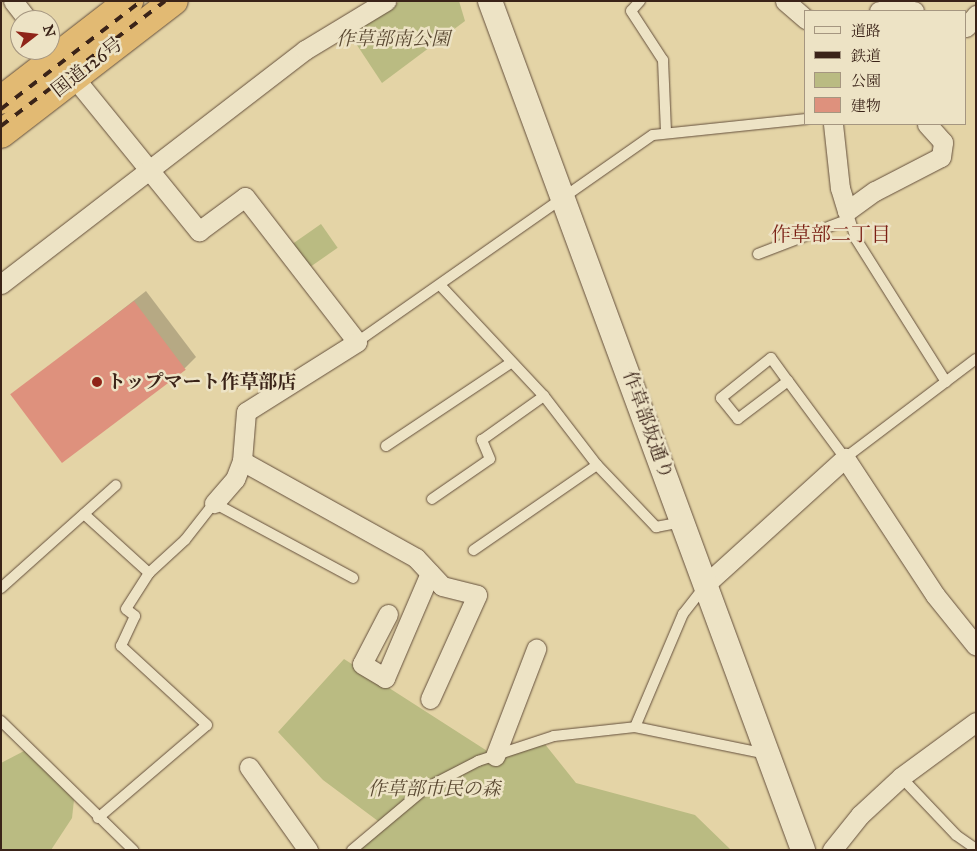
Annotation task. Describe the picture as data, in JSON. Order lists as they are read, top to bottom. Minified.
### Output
{"streets":{"highway":["国道126号"],"street":["作草部坂通り"]},"districts":["作草部二丁目"],"parks":["作草部南公園","作草部市民の森"],"places":["トップマート作草部店"],"legend":["道路","鉄道","公園","建物"],"north":"right"}
